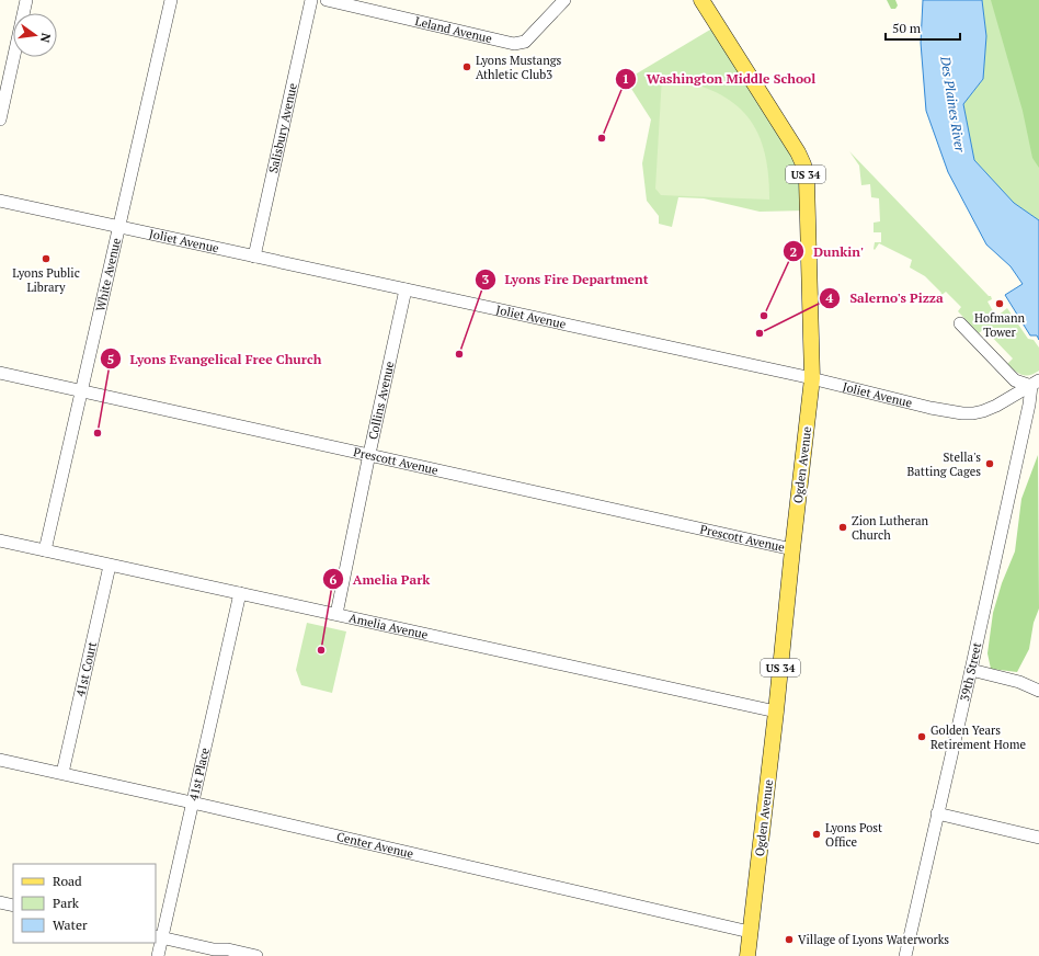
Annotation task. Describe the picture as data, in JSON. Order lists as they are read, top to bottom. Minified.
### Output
{"streets":{"main road":["US 34","Ogden Avenue"],"street":["Leland Avenue","Salisbury Avenue","Joliet Avenue","White Avenue","Collins Avenue","Prescott Avenue","Amelia Avenue","41st Court","39th Street","41st Place","Center Avenue"]},"crossings":[["Salisbury Avenue","Joliet Avenue"],["Joliet Avenue","White Avenue"],["Joliet Avenue","Collins Avenue"],["Joliet Avenue","Ogden Avenue"],["Joliet Avenue","39th Street"],["White Avenue","Prescott Avenue"],["White Avenue","Amelia Avenue"],["Collins Avenue","Prescott Avenue"],["Collins Avenue","Amelia Avenue"],["Prescott Avenue","Ogden Avenue"],["Ogden Avenue","Amelia Avenue"],["Ogden Avenue","Center Avenue"],["Amelia Avenue","41st Court"],["Amelia Avenue","41st Place"],["41st Court","Center Avenue"],["41st Place","Center Avenue"]],"water":["Des Plaines River"],"places":["Lyons Mustangs Athletic Club3","Washington Middle School","Lyons Public Library","Hofmann Tower","Dunkin'","Salerno's Pizza","Lyons Fire Department","Lyons Evangelical Free Church","Stella's Batting Cages","Zion Lutheran Church","Amelia Park","Golden Years Retirement Home","Lyons Post Office","Village of Lyons Waterworks"],"legend":["Road","Park","Water"],"scale_bar":"50 m","north":"right"}
